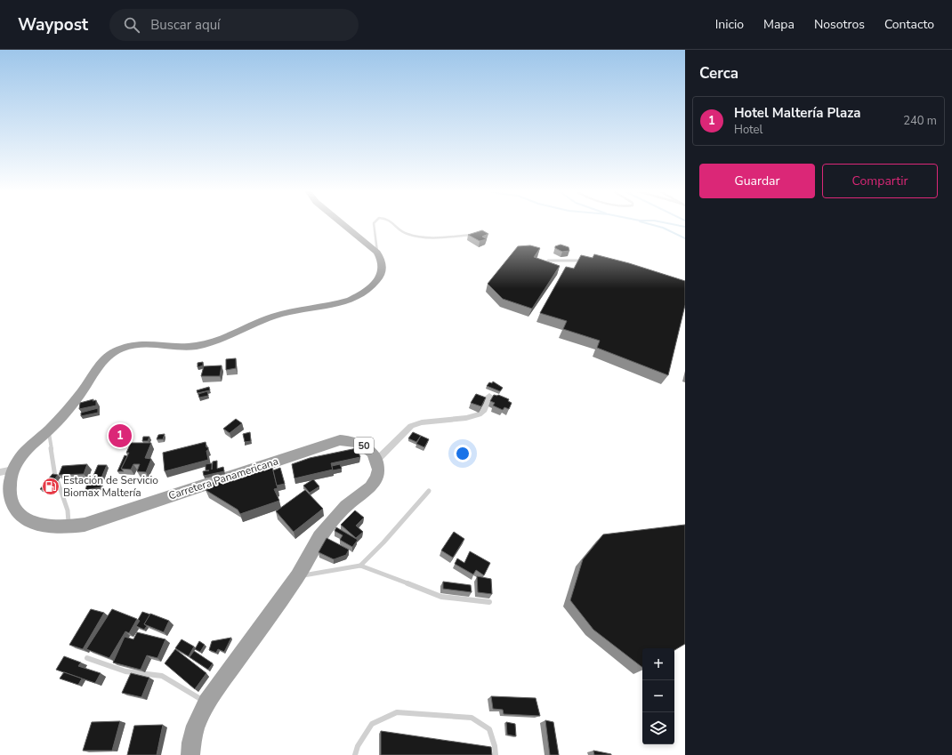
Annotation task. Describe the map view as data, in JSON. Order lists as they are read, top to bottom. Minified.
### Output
{"streets":{"highway":["50","Carretera Panamericana"]},"crossings":[["50","Carretera Panamericana"]],"places":{"fuel station":["Estación de Servicio Biomax Maltería"]},"page":{"header":"Waypost","search":"Buscar aquí","nav":["Inicio","Mapa","Nosotros","Contacto"],"heading":"Cerca","list":[{"mark":"1","name":"Hotel Maltería Plaza","note":"Hotel","value":"240 m"}],"buttons":["Guardar","Compartir"],"pins":"1","map_buttons":["+","−"]}}
